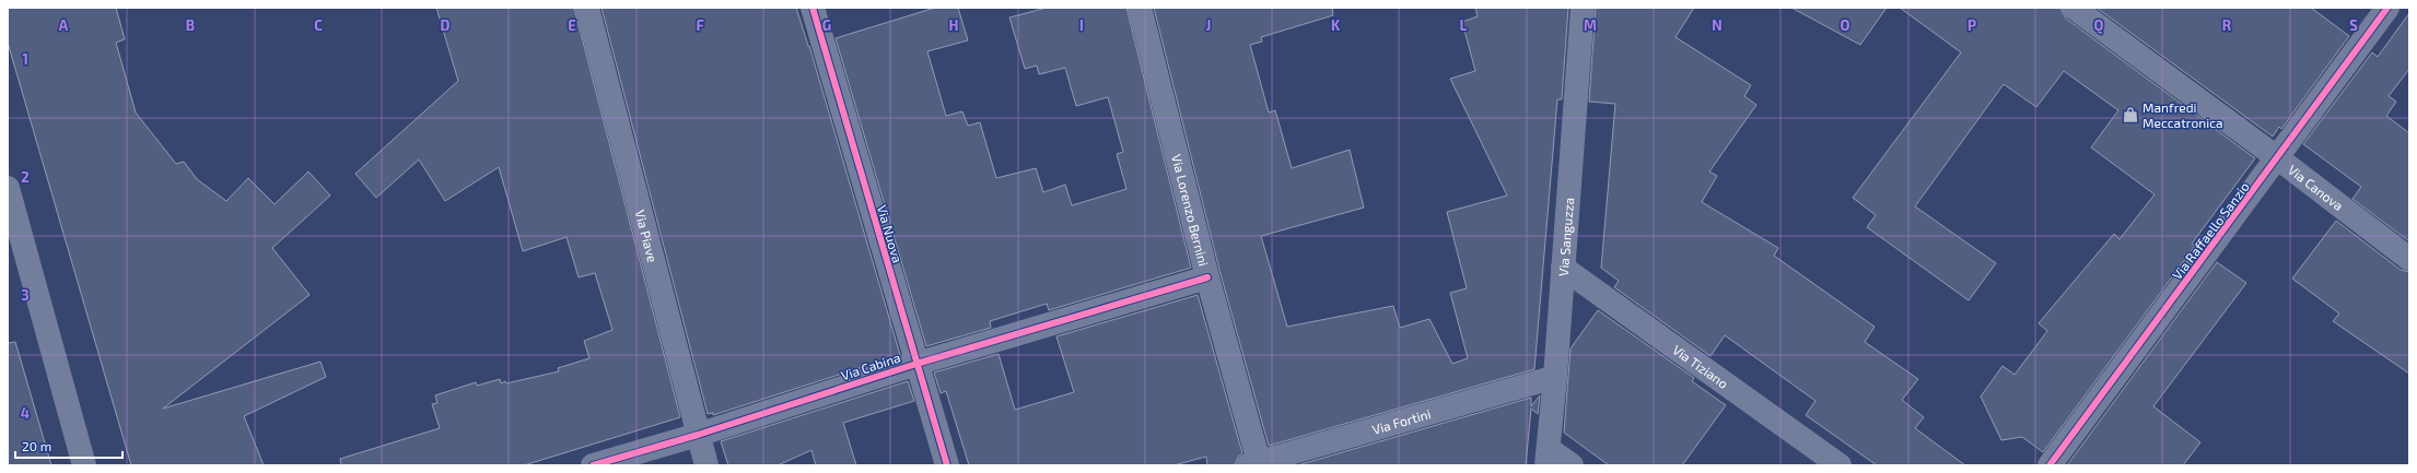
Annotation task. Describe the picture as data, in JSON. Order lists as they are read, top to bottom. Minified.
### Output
{"streets":{"street":["Via Canova","Via Lorenzo Bernini","Via Raffaello Sanzio","Via Nuova","Via Piave","Via Sanguzza","Via Cabina","Via Tiziano","Via Fortini"]},"crossings":[["Via Canova","Via Raffaello Sanzio"],["Via Lorenzo Bernini","Via Cabina"],["Via Lorenzo Bernini","Via Fortini"],["Via Nuova","Via Cabina"],["Via Piave","Via Cabina"],["Via Sanguzza","Via Tiziano"],["Via Sanguzza","Via Fortini"]],"places":{"shop":["Manfredi Meccatronica"]},"scale_bar":"20 m","grid":{"columns":["A","B","C","D","E","F","G","H","I","J","K","L","M","N","O","P","Q","R","S"],"rows":["1","2","3","4"]}}
